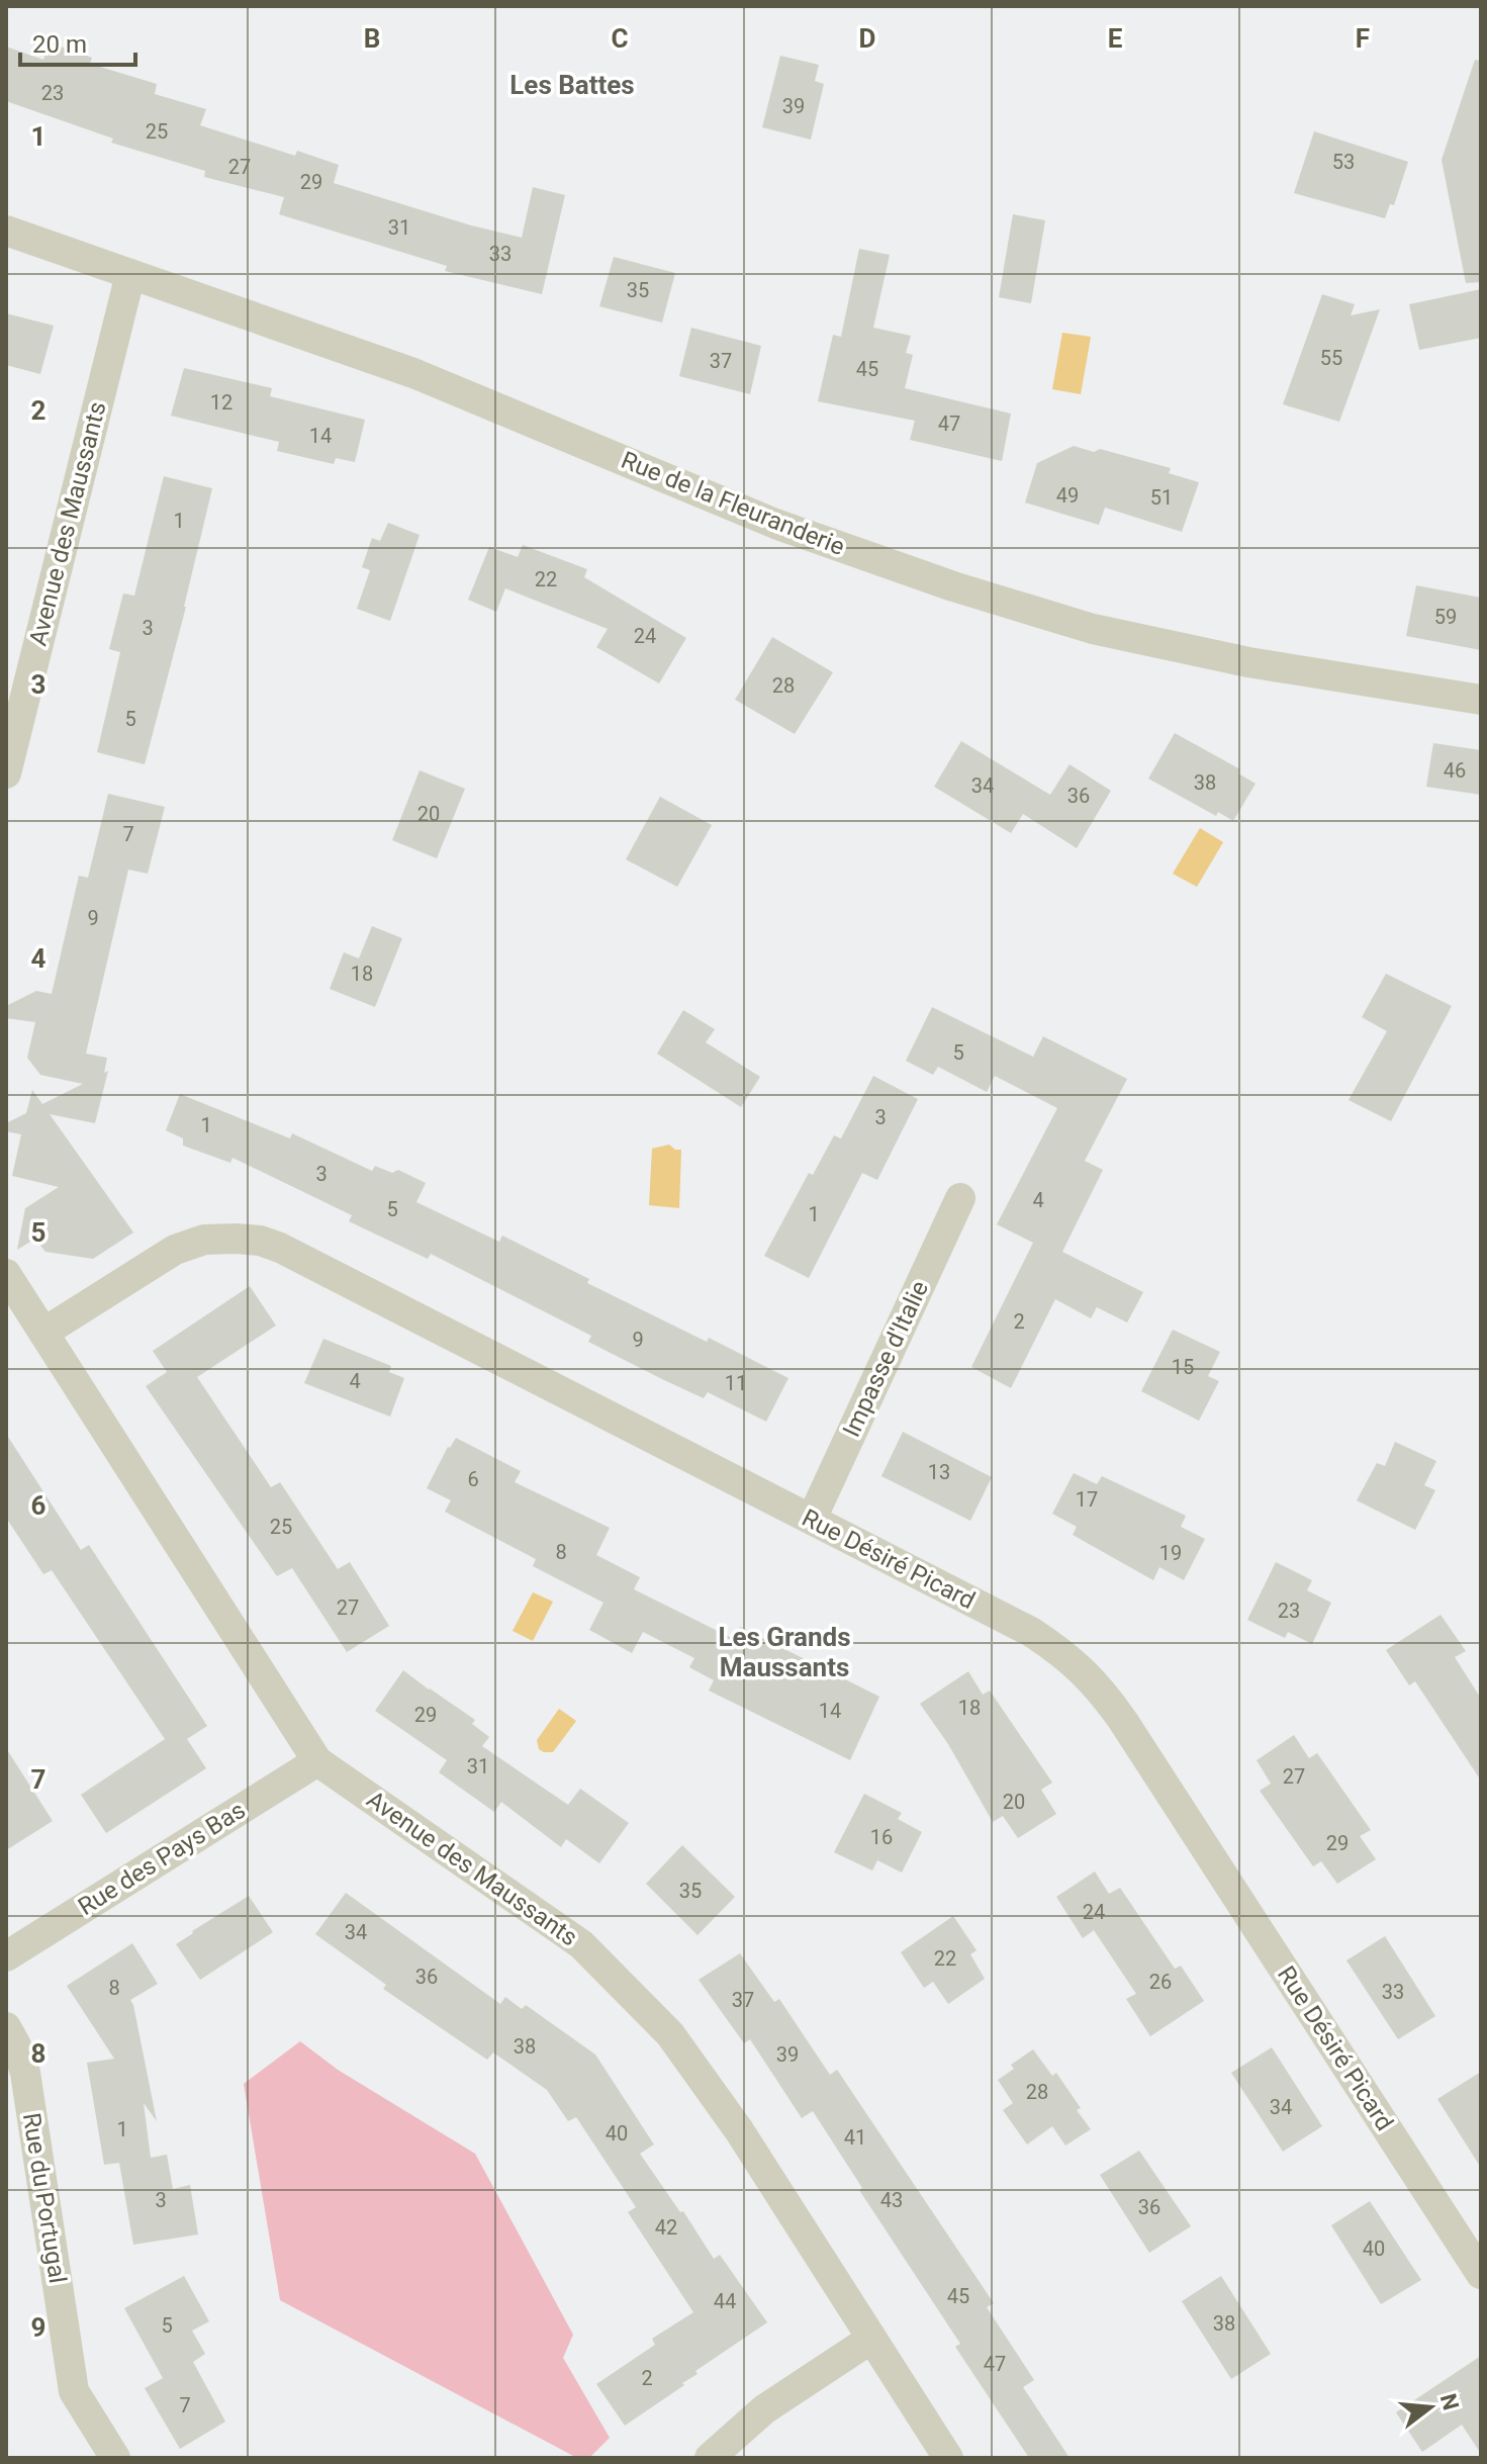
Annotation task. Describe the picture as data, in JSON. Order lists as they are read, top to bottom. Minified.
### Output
{"streets":{"street":["Rue de la Fleuranderie","Avenue des Maussants","Impasse d'Italie","Rue Désiré Picard","Rue des Pays Bas","Rue du Portugal"]},"crossings":[["Rue de la Fleuranderie","Avenue des Maussants"],["Avenue des Maussants","Rue Désiré Picard"],["Avenue des Maussants","Rue des Pays Bas"],["Impasse d'Italie","Rue Désiré Picard"]],"districts":["Les Battes","Les Grands Maussants"],"house_numbers":["23","39","25","53","27","29","31","33","35","55","37","45","12","47","14","49","51","1","22","59","3","24","28","5","46","38","34","36","20","7","9","18","5","3","1","3","4","5","1","2","9","15","4","11","13","6","17","25","8","19","27","23","18","14","29","31","27","20","16","29","35","24","34","22","36","26","8","33","37","38","39","28","34","1","40","41","3","43","36","42","40","45","44","38","5","47","2","7"],"scale_bar":"20 m","north":"right","grid":{"columns":["B","C","D","E","F"],"rows":["1","2","3","4","5","6","7","8","9"]}}
